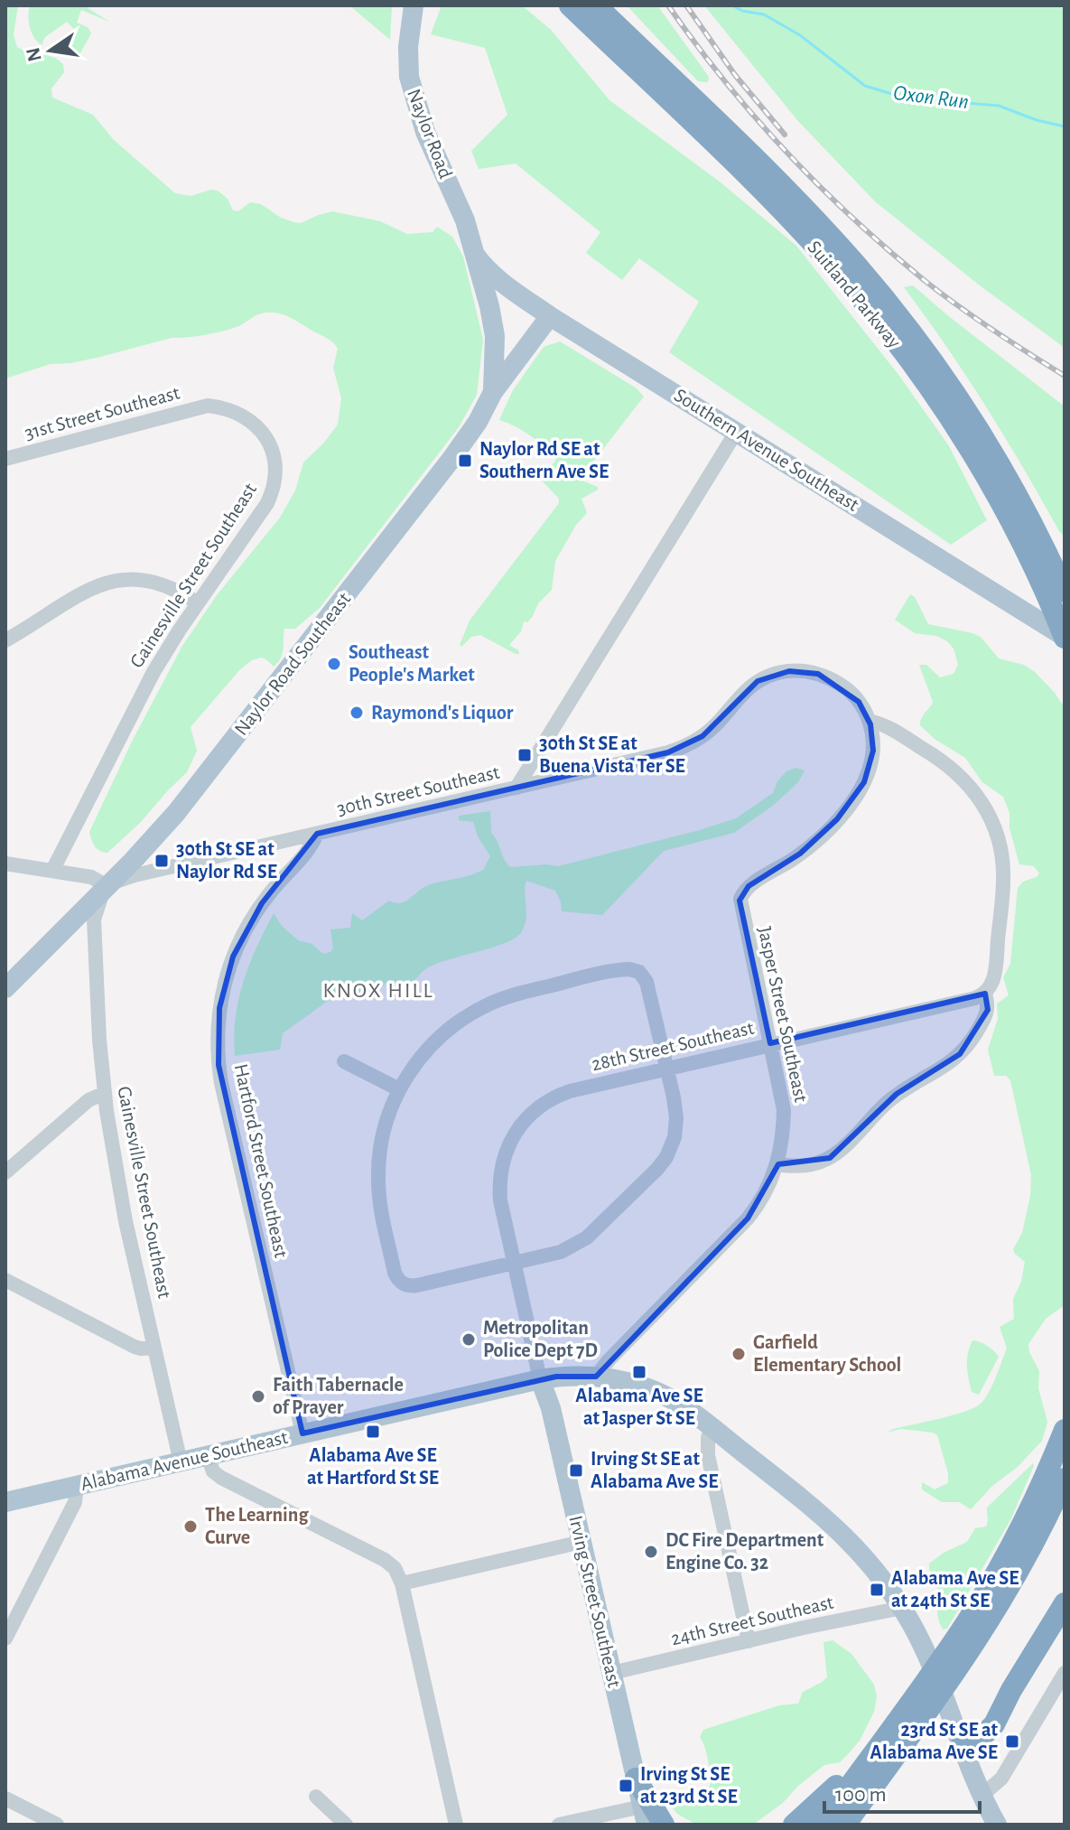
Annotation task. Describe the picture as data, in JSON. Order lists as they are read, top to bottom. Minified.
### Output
{"streets":{"highway":["Suitland Parkway"],"main road":["Naylor Road","Southern Avenue Southeast","Naylor Road Southeast","Alabama Avenue Southeast","Irving Street Southeast"],"street":["31st Street Southeast","Gainesville Street Southeast","30th Street Southeast","Jasper Street Southeast","28th Street Southeast","Hartford Street Southeast","24th Street Southeast"]},"crossings":[["Naylor Road","Southern Avenue Southeast"],["Naylor Road","Naylor Road Southeast"],["Suitland Parkway","Southern Avenue Southeast"],["31st Street Southeast","Gainesville Street Southeast"],["Southern Avenue Southeast","Naylor Road Southeast"],["Southern Avenue Southeast","30th Street Southeast"],["Gainesville Street Southeast","Naylor Road Southeast"],["Gainesville Street Southeast","30th Street Southeast"],["Gainesville Street Southeast","Alabama Avenue Southeast"],["Naylor Road Southeast","30th Street Southeast"],["30th Street Southeast","Hartford Street Southeast"],["Jasper Street Southeast","28th Street Southeast"],["Jasper Street Southeast","Alabama Avenue Southeast"],["Hartford Street Southeast","Alabama Avenue Southeast"],["Alabama Avenue Southeast","Irving Street Southeast"],["Alabama Avenue Southeast","24th Street Southeast"],["Irving Street Southeast","24th Street Southeast"]],"districts":["KNOX HILL"],"water":["Oxon Run"],"places":{"transit":["Naylor Rd SE at Southern Ave SE","30th St SE at Buena Vista Ter SE","30th St SE at Naylor Rd SE","Alabama Ave SE at Jasper St SE","Alabama Ave SE at Hartford St SE","Irving St SE at Alabama Ave SE","Alabama Ave SE at 24th St SE","23rd St SE at Alabama Ave SE","Irving St SE at 23rd St SE"],"other":["Southeast People's Market","Raymond's Liquor","Metropolitan Police Dept 7D","Garfield Elementary School","Faith Tabernacle of Prayer","The Learning Curve","DC Fire Department Engine Co. 32"]},"scale_bar":"100 m","north":"left"}
